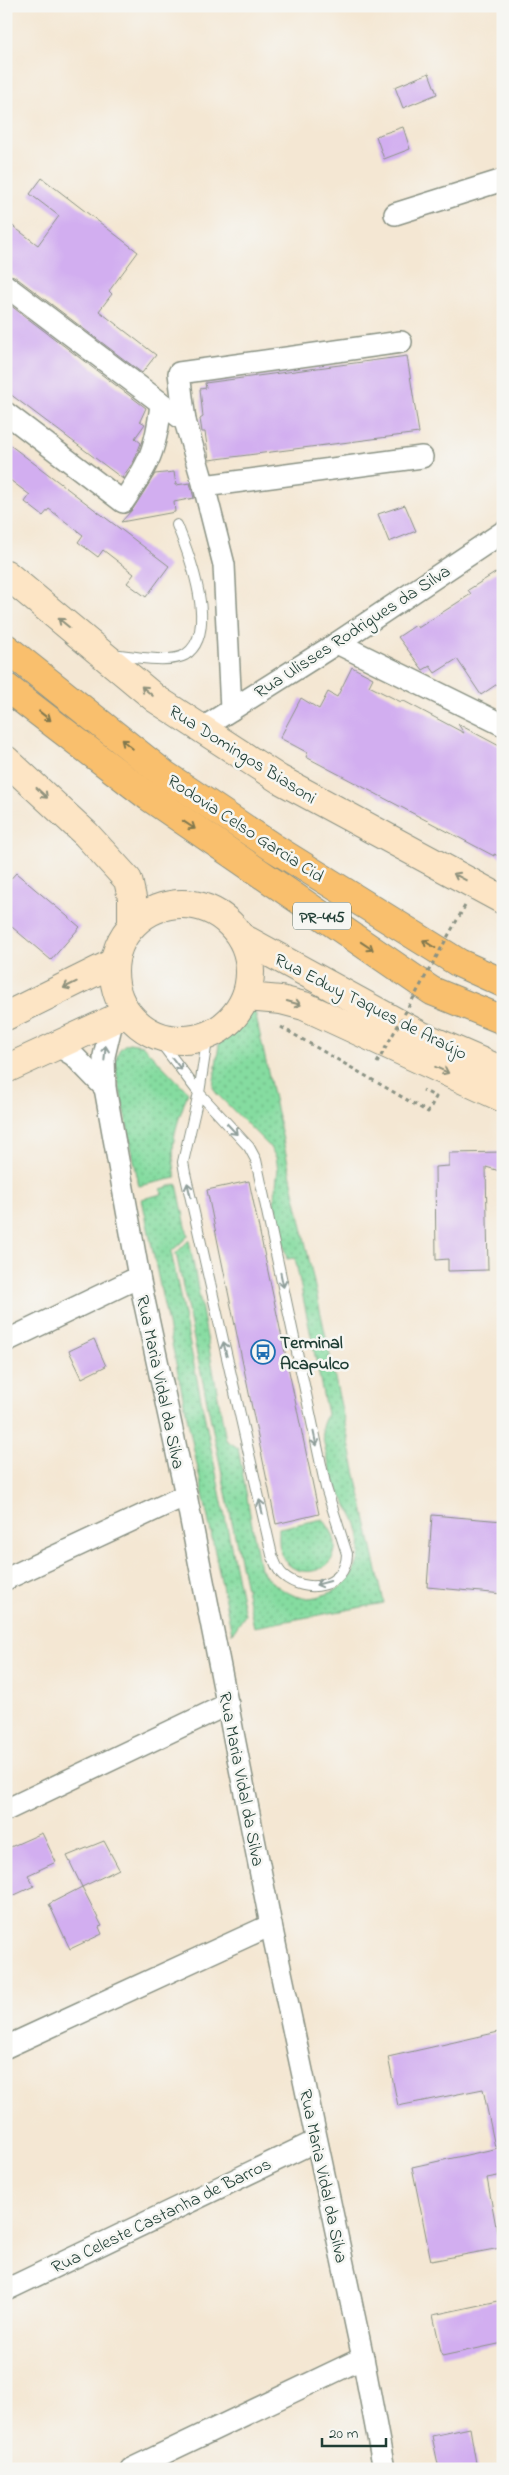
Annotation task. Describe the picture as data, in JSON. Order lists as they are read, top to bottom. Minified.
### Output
{"streets":{"highway":["Rodovia Celso Garcia Cid","PR-445"],"main road":["Rua Domingos Biasoni","Rua Edwy Taques de Araújo"],"street":["Rua Ulisses Rodrigues da Silva","Rua Maria Vidal da Silva","Rua Celeste Castanha de Barros"]},"crossings":[["Rua Ulisses Rodrigues da Silva","Rua Domingos Biasoni"],["Rua Edwy Taques de Araújo","Rua Maria Vidal da Silva"],["Rua Maria Vidal da Silva","Rua Celeste Castanha de Barros"]],"places":{"bus stop":["Terminal Acapulco"]},"scale_bar":"20 m"}
